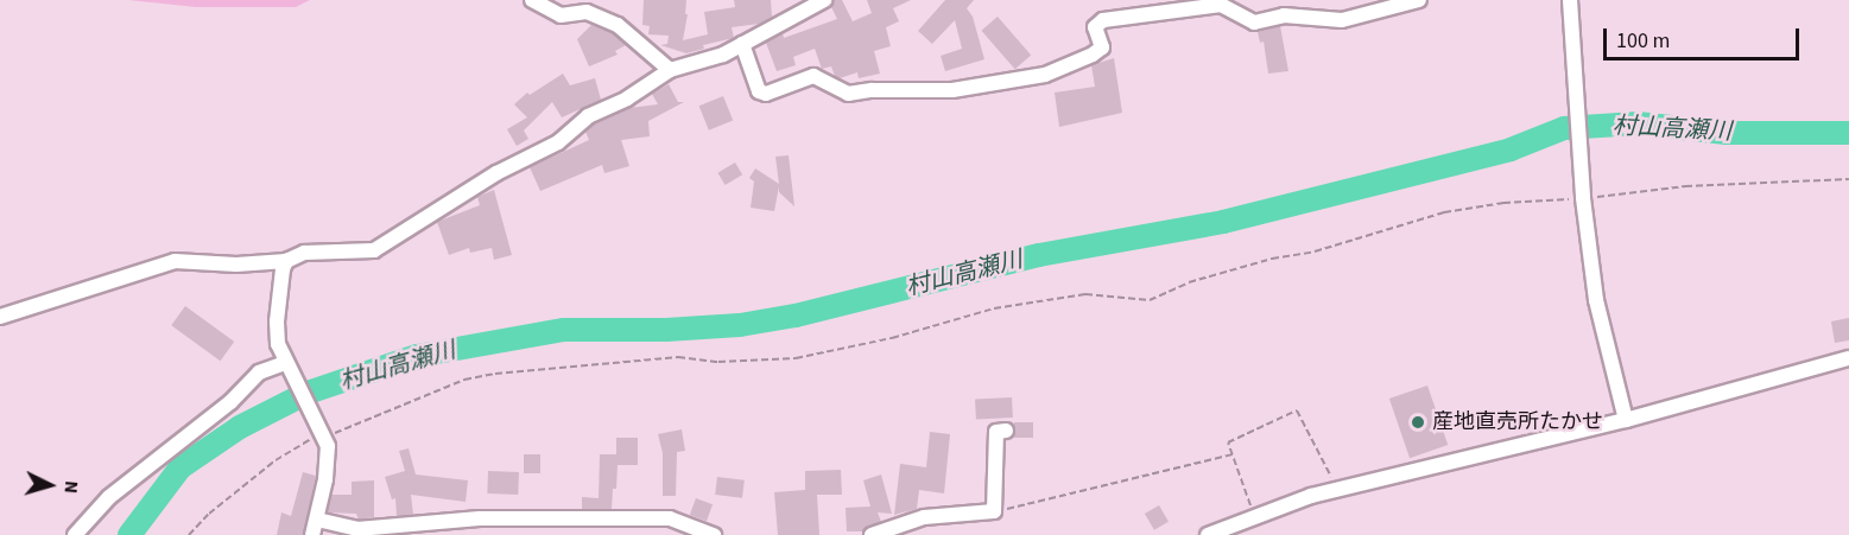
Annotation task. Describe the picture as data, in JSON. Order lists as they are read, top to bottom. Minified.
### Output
{"water":["村山高瀬川"],"places":["産地直売所たかせ"],"scale_bar":"100 m","north":"right"}
